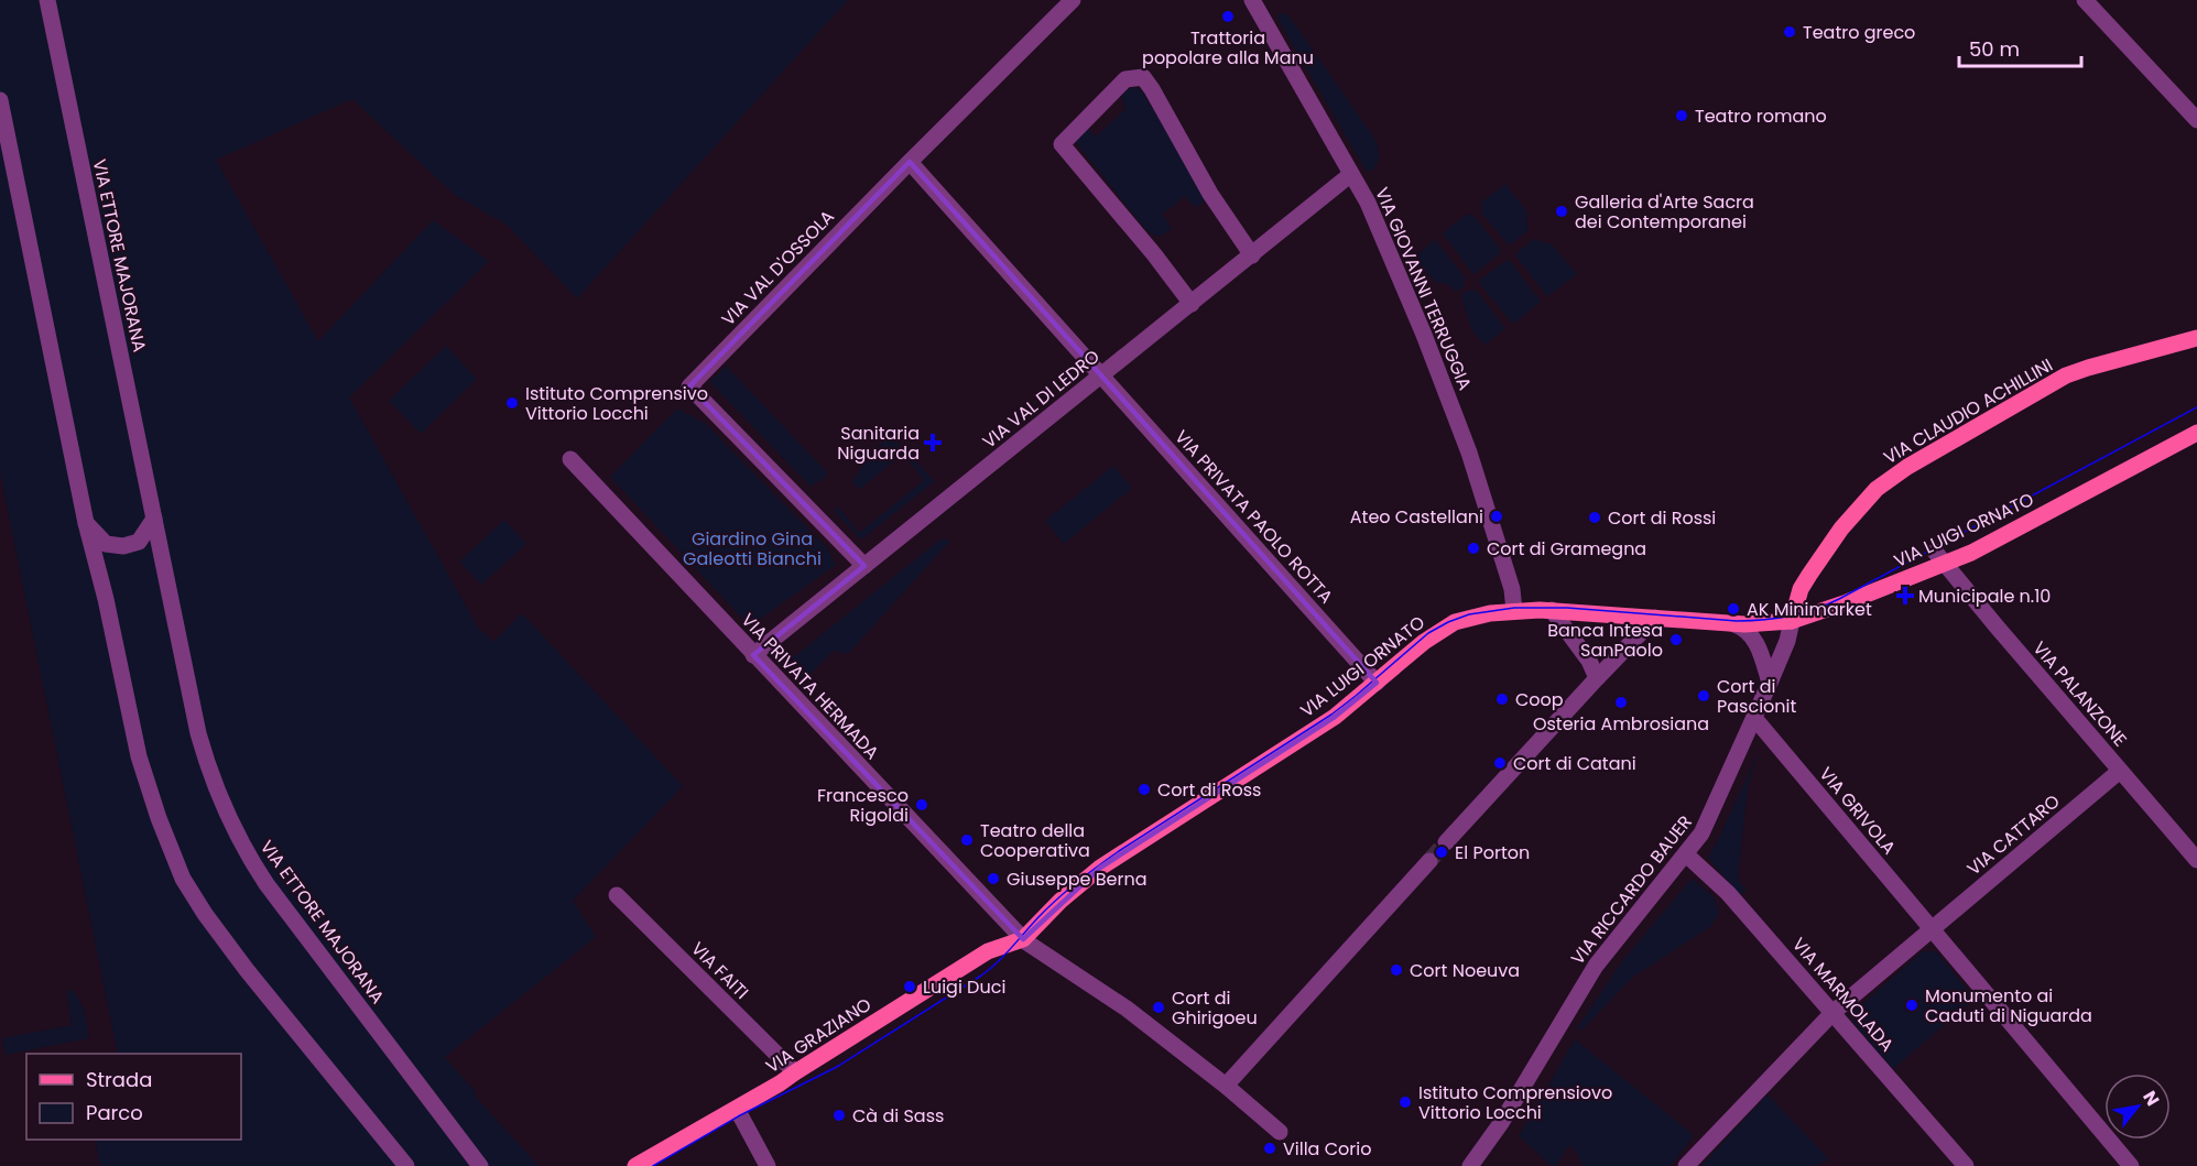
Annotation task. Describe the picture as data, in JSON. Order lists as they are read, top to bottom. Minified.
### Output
{"streets":{"main road":["VIA CLAUDIO ACHILLINI","VIA LUIGI ORNATO","VIA GRAZIANO"],"street":["VIA ETTORE MAJORANA","VIA VAL D'OSSOLA","VIA GIOVANNI TERRUGGIA","VIA VAL DI LEDRO","VIA PRIVATA PAOLO ROTTA","VIA PRIVATA HERMADA","VIA PALANZONE","VIA GRIVOLA","VIA CATTARO","VIA RICCARDO BAUER","VIA FAITI","VIA MARMOLADA"]},"crossings":[["VIA VAL D'OSSOLA","VIA VAL DI LEDRO"],["VIA VAL D'OSSOLA","VIA PRIVATA PAOLO ROTTA"],["VIA GIOVANNI TERRUGGIA","VIA VAL DI LEDRO"],["VIA GIOVANNI TERRUGGIA","VIA LUIGI ORNATO"],["VIA VAL DI LEDRO","VIA PRIVATA PAOLO ROTTA"],["VIA VAL DI LEDRO","VIA PRIVATA HERMADA"],["VIA CLAUDIO ACHILLINI","VIA LUIGI ORNATO"],["VIA CLAUDIO ACHILLINI","VIA RICCARDO BAUER"],["VIA PRIVATA PAOLO ROTTA","VIA LUIGI ORNATO"],["VIA LUIGI ORNATO","VIA PRIVATA HERMADA"],["VIA LUIGI ORNATO","VIA PALANZONE"],["VIA LUIGI ORNATO","VIA RICCARDO BAUER"],["VIA LUIGI ORNATO","VIA GRAZIANO"],["VIA PRIVATA HERMADA","VIA GRAZIANO"],["VIA PALANZONE","VIA CATTARO"],["VIA GRIVOLA","VIA CATTARO"],["VIA GRIVOLA","VIA RICCARDO BAUER"],["VIA CATTARO","VIA MARMOLADA"],["VIA RICCARDO BAUER","VIA MARMOLADA"],["VIA FAITI","VIA GRAZIANO"]],"parks":["Giardino Gina Galeotti Bianchi"],"places":{"other":["Trattoria popolare alla Manu","Teatro greco","Teatro romano","Galleria d'Arte Sacra dei Contemporanei","Istituto Comprensivo Vittorio Locchi","Ateo Castellani","Cort di Rossi","Cort di Gramegna","AK Minimarket","Banca Intesa SanPaolo","Cort di Pascionit","Coop","Osteria Ambrosiana","Cort di Catani","Cort di Ross","Francesco Rigoldi","Teatro della Cooperativa","El Porton","Giuseppe Berna","Cort Noeuva","Luigi Duci","Monumento ai Caduti di Niguarda","Cort di Ghirigoeu","Istituto Comprensiovo Vittorio Locchi","Cà di Sass","Villa Corio"],"health":["Sanitaria Niguarda","Municipale n.10"]},"legend":["Strada","Parco"],"scale_bar":"50 m","north":"top right"}
